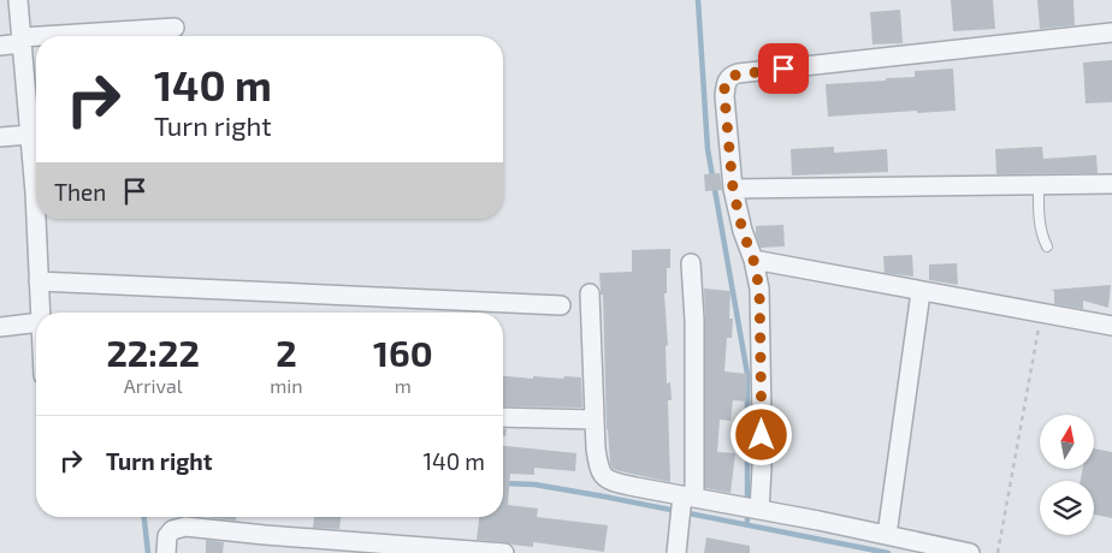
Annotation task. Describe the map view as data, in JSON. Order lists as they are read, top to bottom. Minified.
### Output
{"north":"top","page":{"turn":["140 m","Turn right"],"then":"Then","eta":["22:22","Arrival","2","min","160","m"],"list":[{"name":"Turn right","value":"140 m"}]}}
